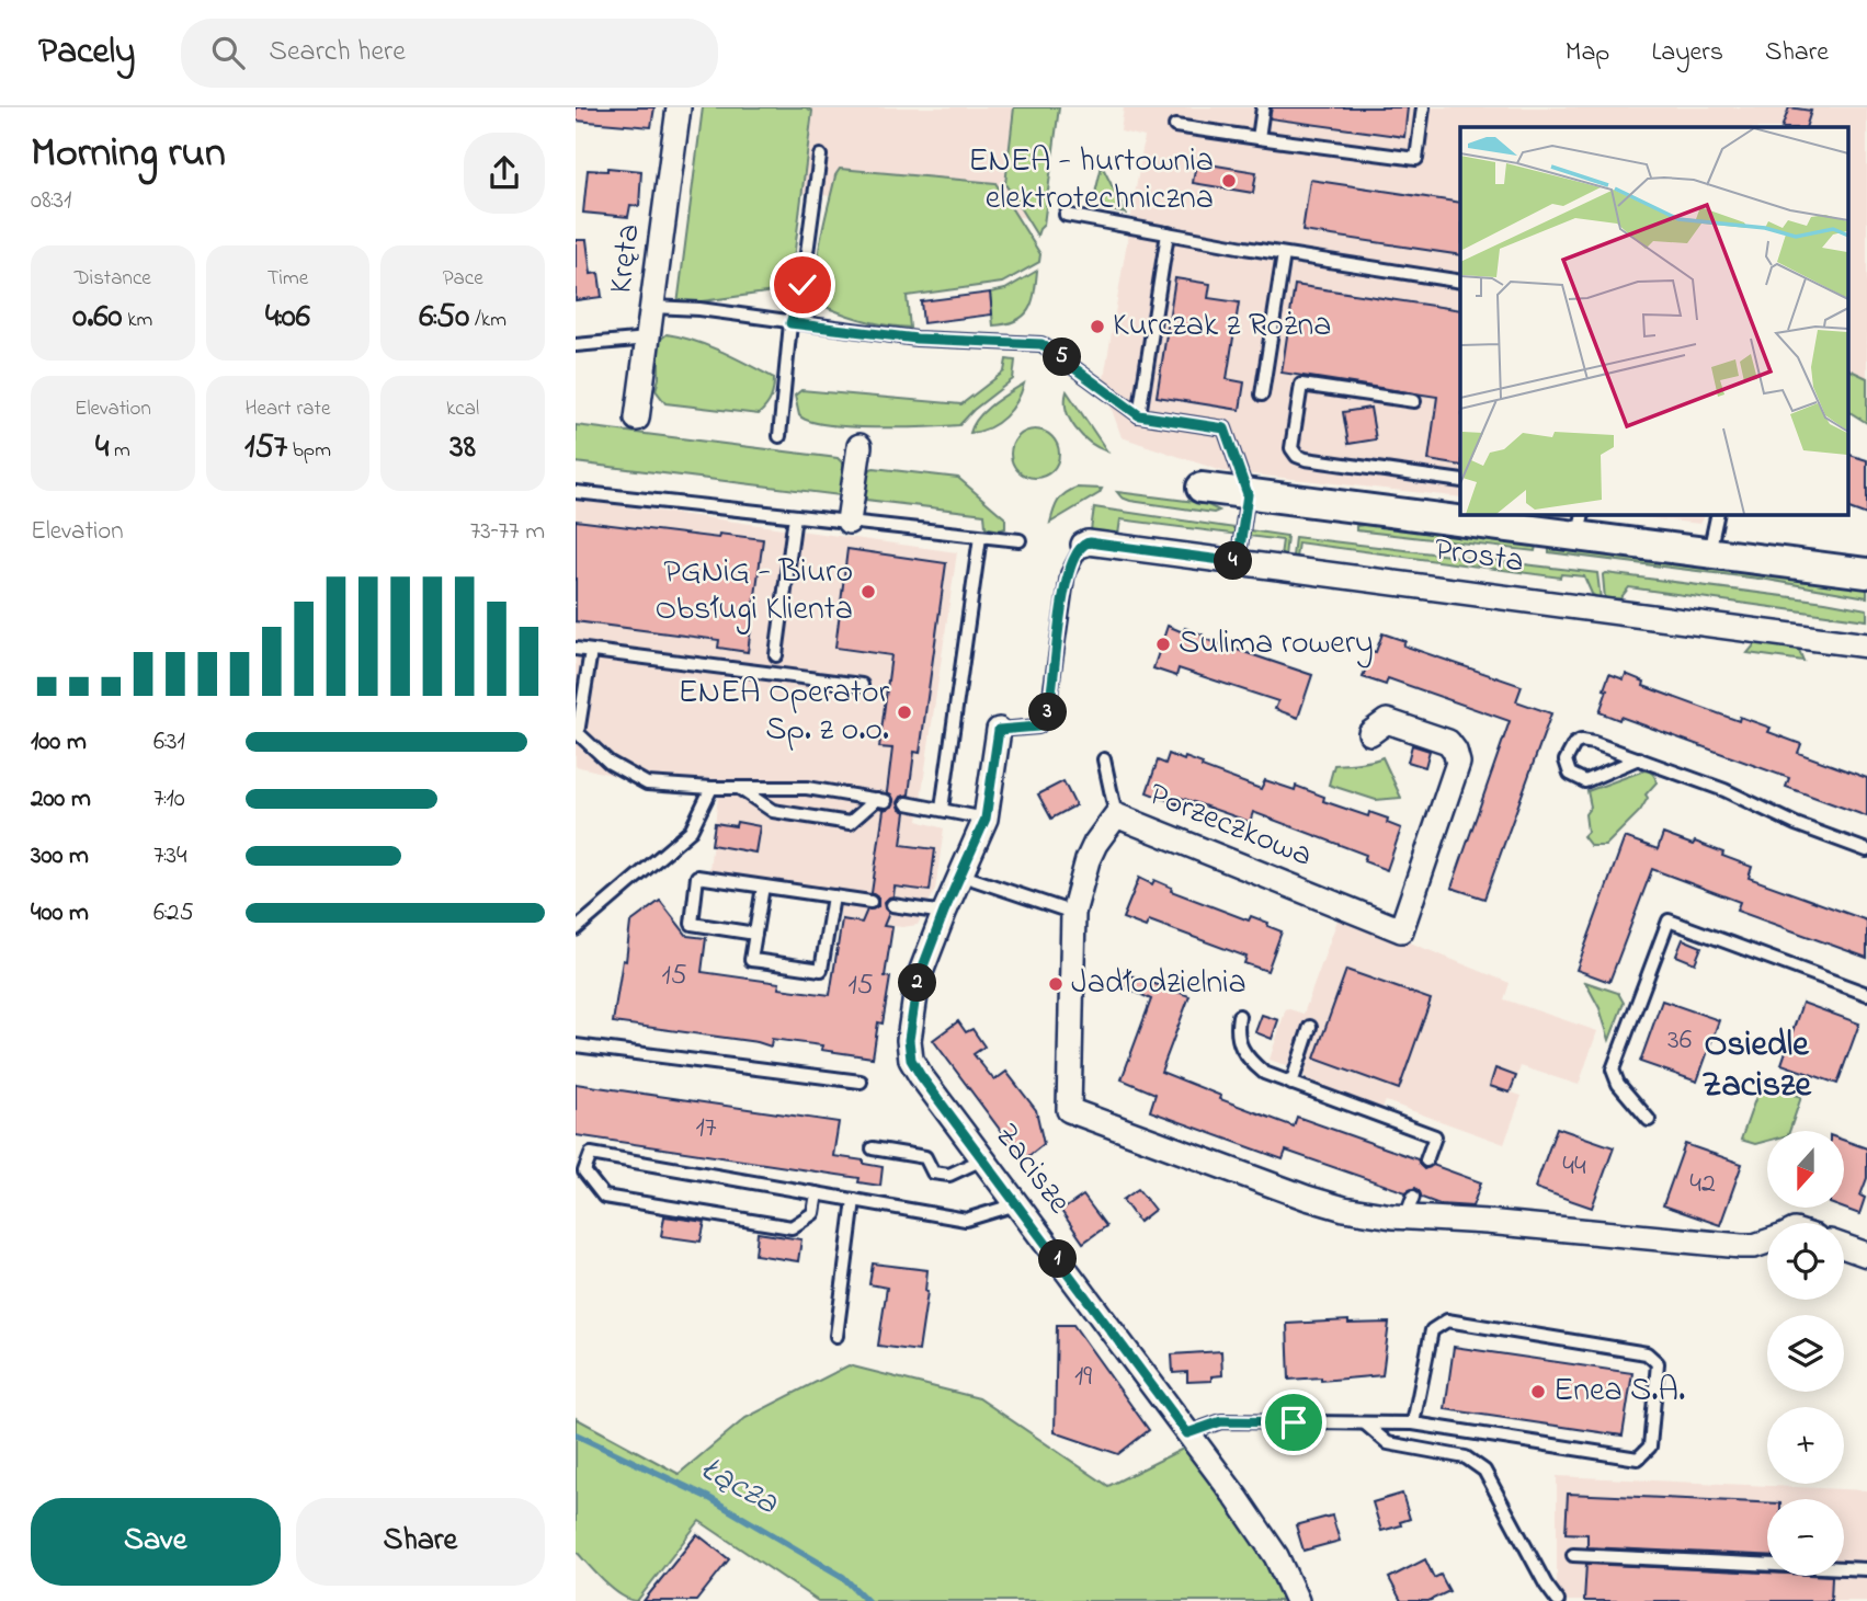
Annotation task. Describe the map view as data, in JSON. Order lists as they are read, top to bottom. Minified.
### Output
{"streets":{"street":["Kręta","Prosta","Porzeczkowa","Zacisze"]},"districts":["Osiedle Zacisze"],"water":["Łącza"],"places":["ENEA - hurtownia elektrotechniczna","Kurczak z Rożna","PGNiG - Biuro Obsługi Klienta","Sulima rowery","ENEA Operator Sp. z o.o.","Jadłodzielnia","Enea S.A."],"house_numbers":["15","15","36","17","44","42","19"],"north":"bottom","page":{"header":"Pacely","search":"Search here","nav":["Map","Layers","Share"],"heading":["Morning run","08:31"],"stats":[["Distance","0.60 km"],["Time","4:06"],["Pace","6:50 /km"],["Elevation","4 m"],["Heart rate","157 bpm"],["kcal","38"]],"pins":["5","4","3","2","1"],"chart":["Elevation","73–77 m"],"list":[{"name":"100 m","note":"6:31"},{"name":"200 m","note":"7:10"},{"name":"300 m","note":"7:34"},{"name":"400 m","note":"6:25"}],"map_buttons":["+","−"],"buttons":["Save","Share"]}}
